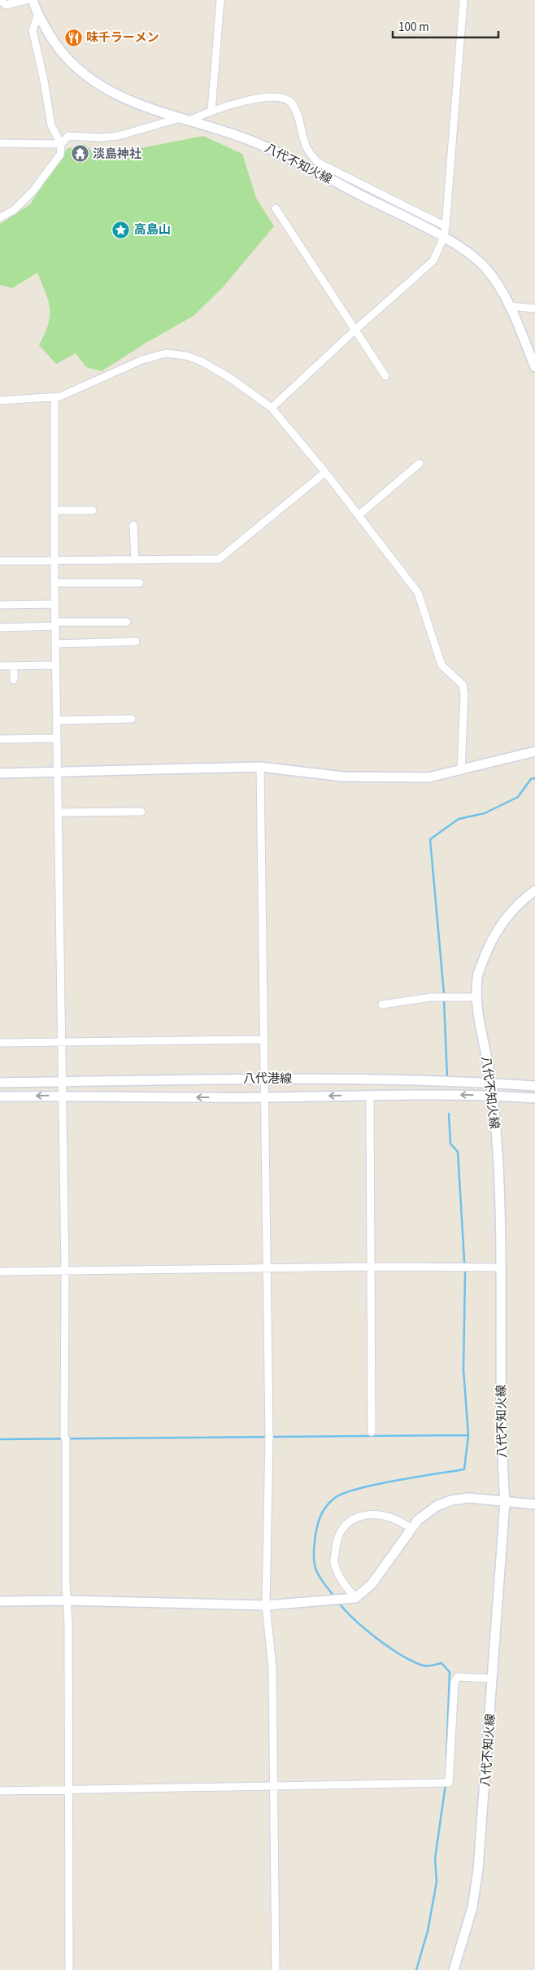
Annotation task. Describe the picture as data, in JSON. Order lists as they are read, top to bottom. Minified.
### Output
{"streets":{"main road":["八代不知火線","八代港線"]},"crossings":[["八代不知火線","八代港線"]],"places":{"restaurant":["味千ラーメン"],"temple":["淡島神社"],"place":["高島山"]},"scale_bar":"100 m"}
